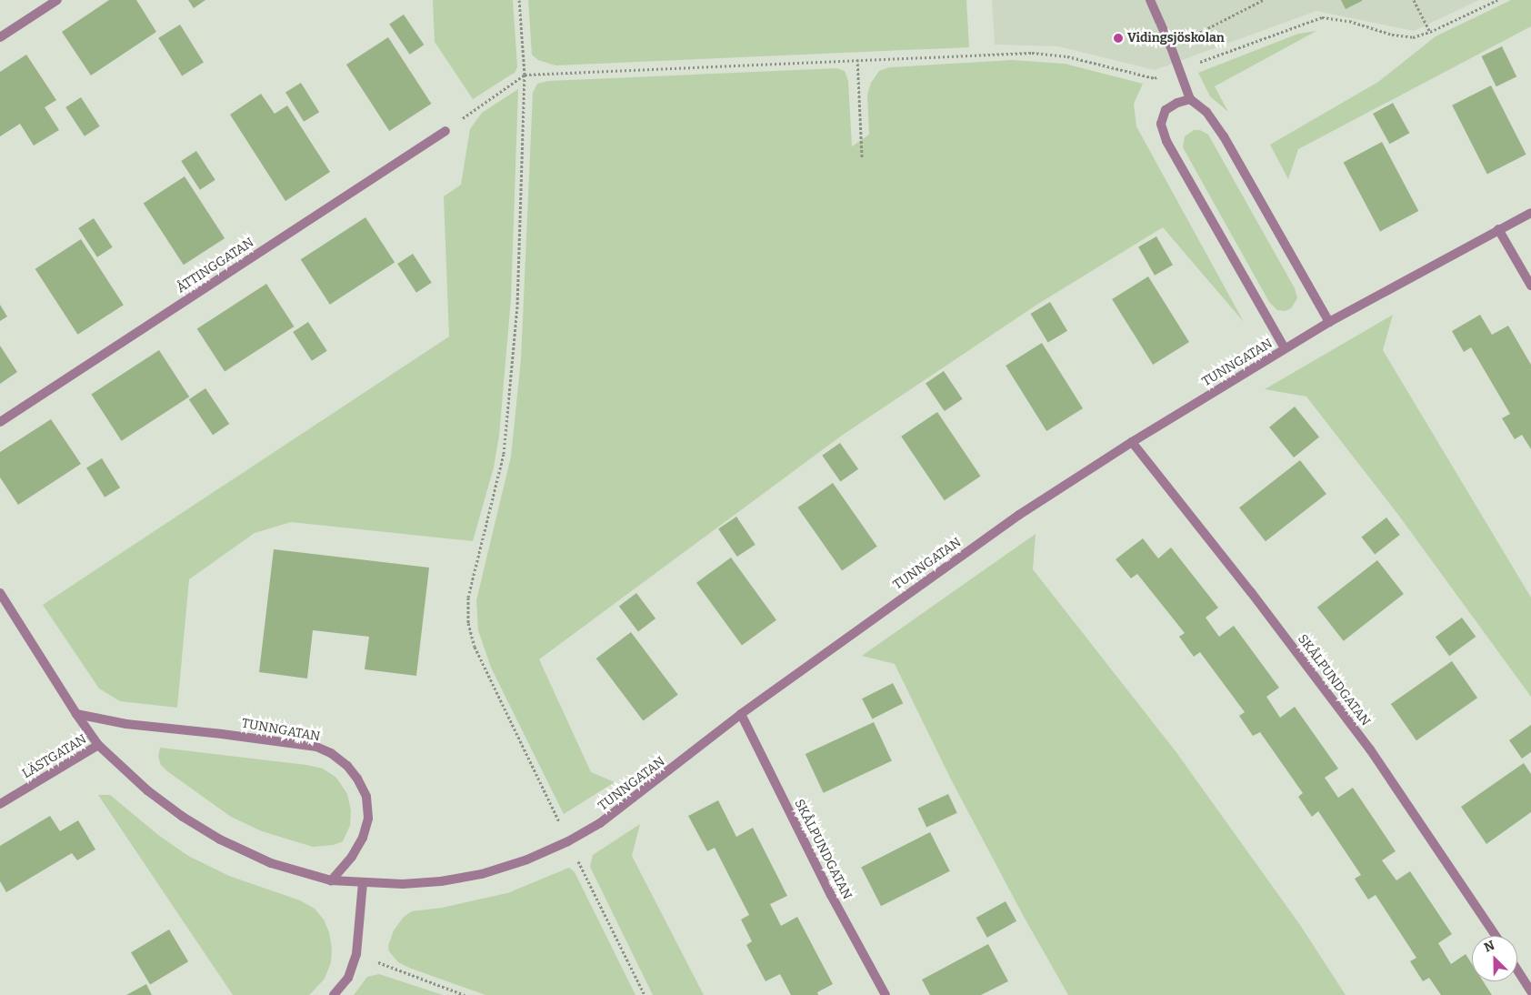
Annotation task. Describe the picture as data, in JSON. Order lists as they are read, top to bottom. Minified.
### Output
{"streets":{"street":["ÅTTINGGATAN","TUNNGATAN","SKÅLPUNDGATAN","LÄSTGATAN"]},"crossings":[["TUNNGATAN","SKÅLPUNDGATAN"],["TUNNGATAN","LÄSTGATAN"]],"places":["Vidingsjöskolan"],"north":"top left"}
